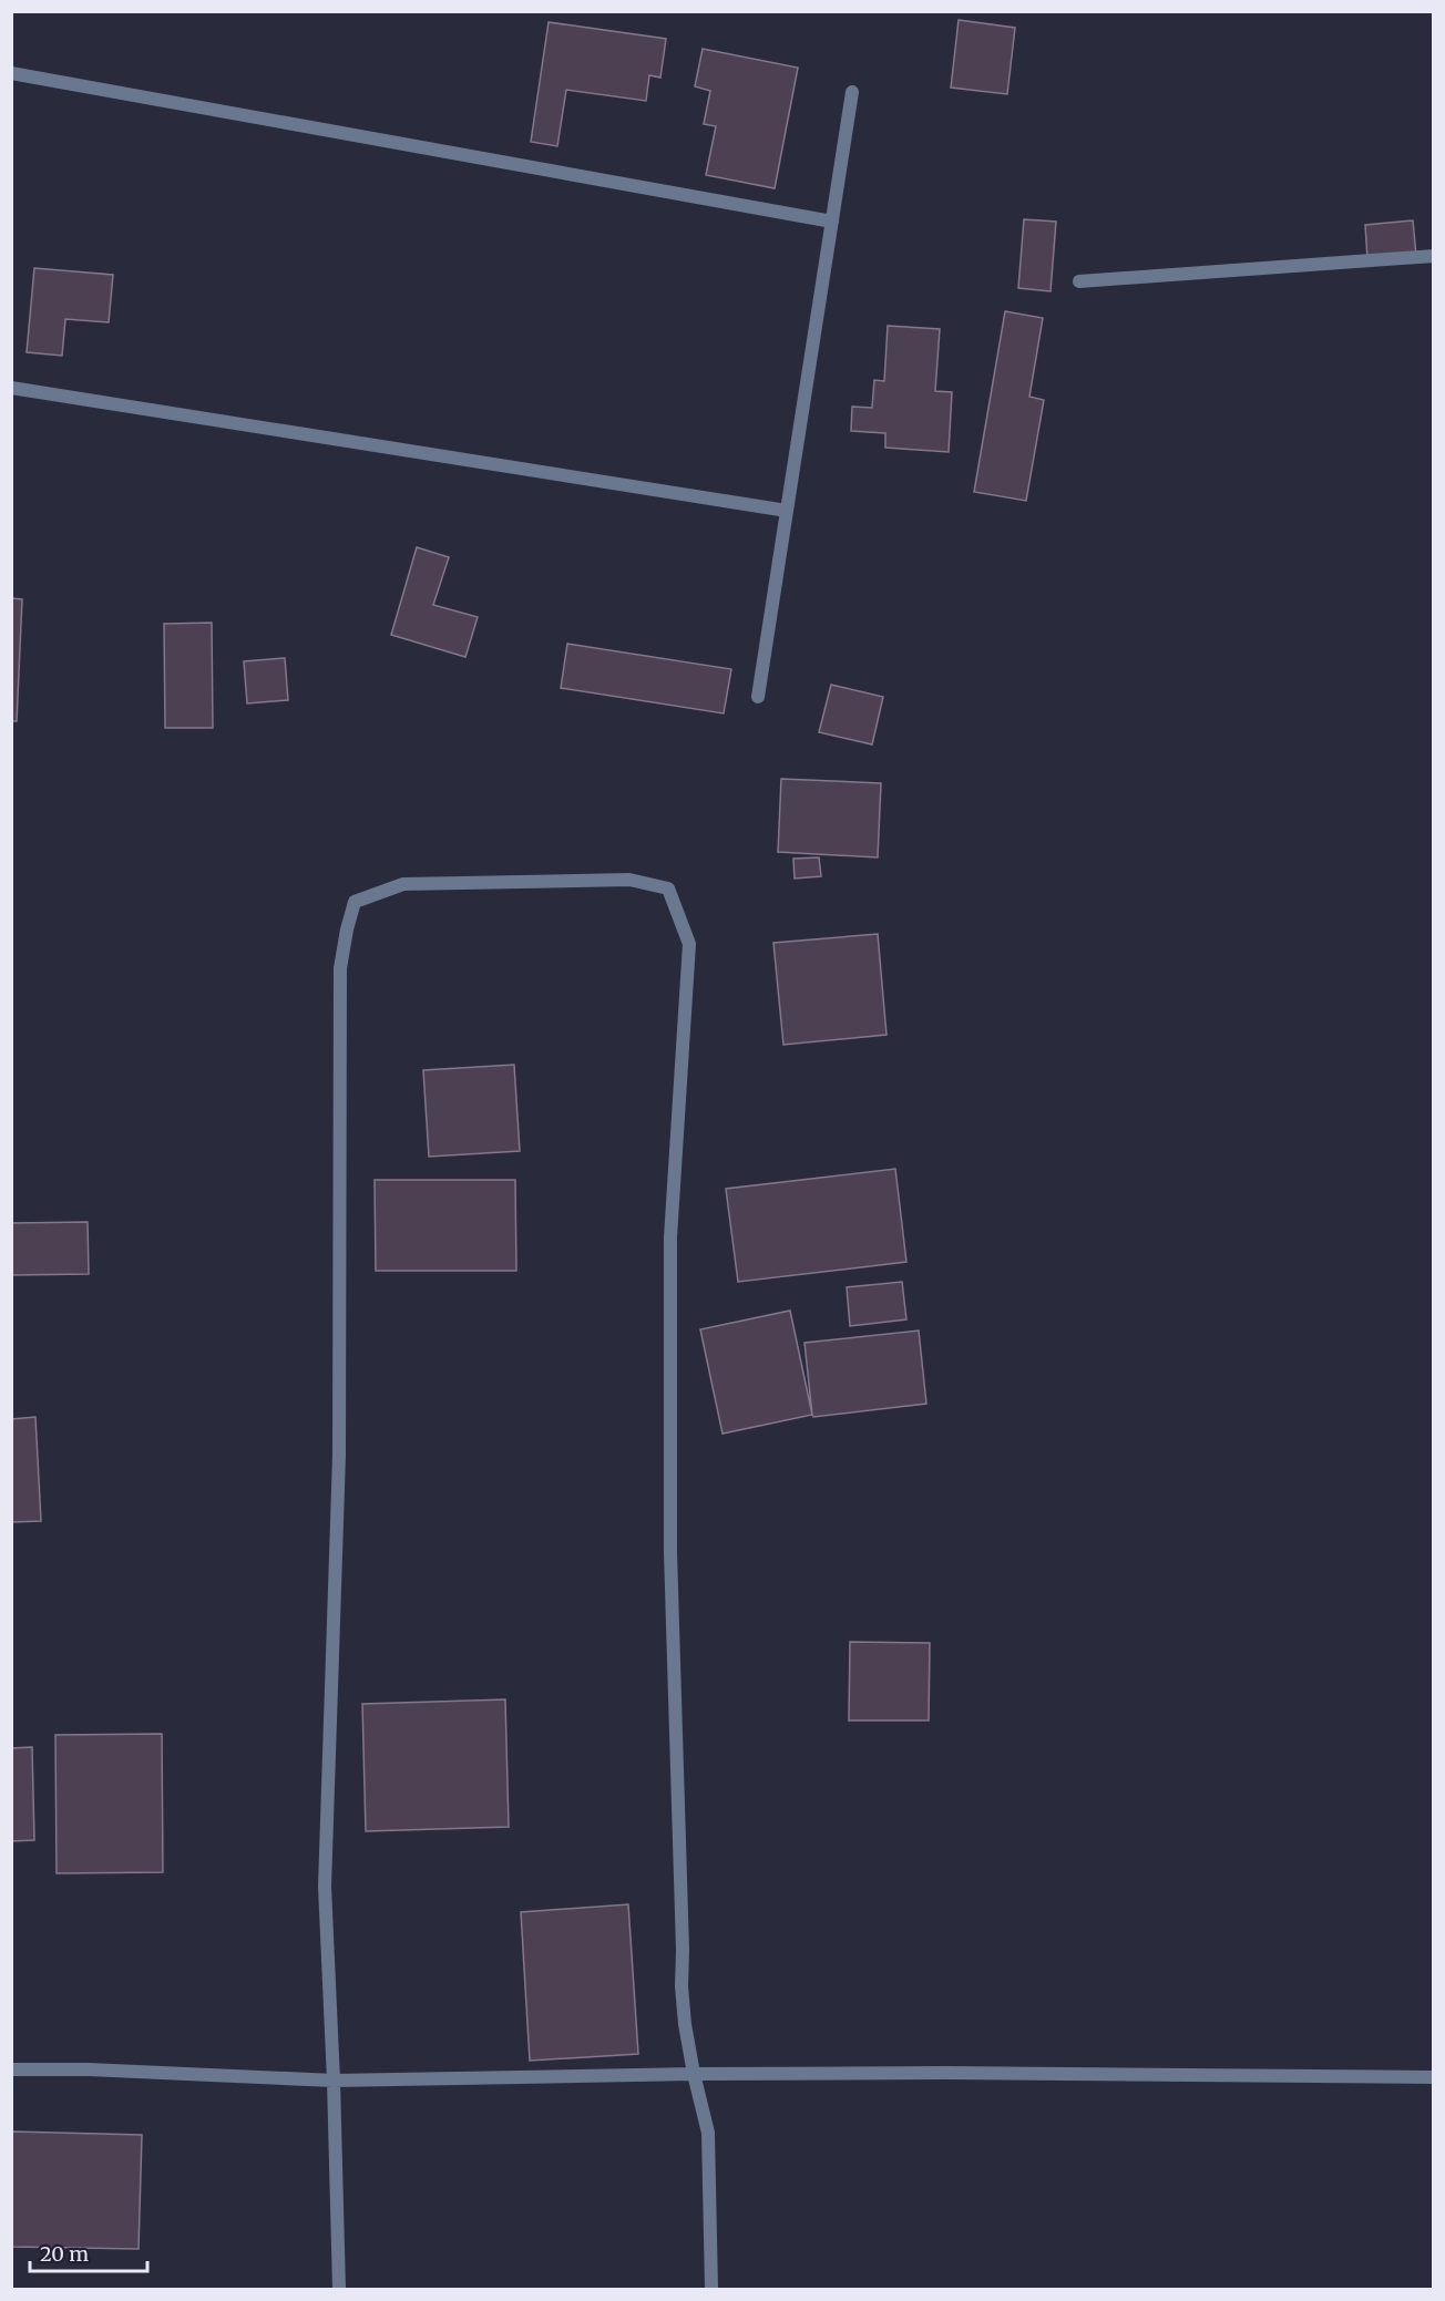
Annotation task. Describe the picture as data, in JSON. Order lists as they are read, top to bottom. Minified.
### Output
{"scale_bar":"20 m"}
